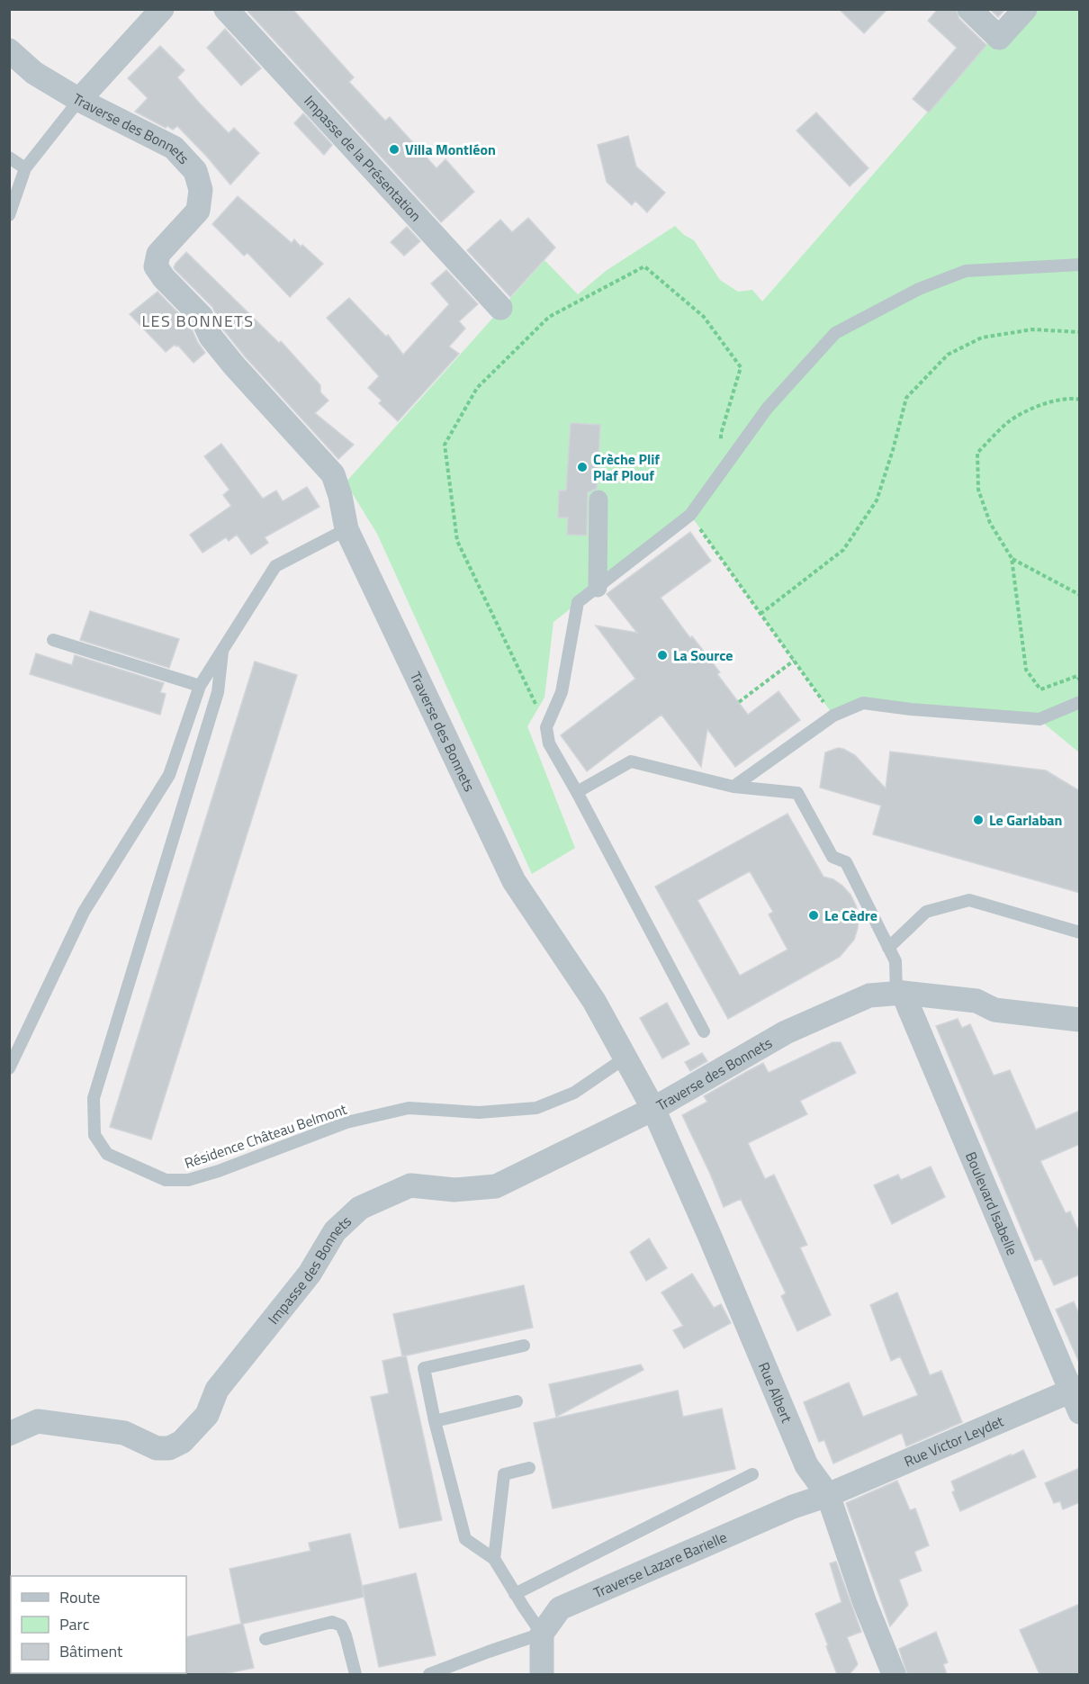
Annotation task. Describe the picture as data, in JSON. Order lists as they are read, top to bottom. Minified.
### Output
{"streets":{"street":["Traverse des Bonnets","Impasse de la Présentation","Boulevard Isabelle","Impasse des Bonnets","Rue Albert","Rue Victor Leydet","Traverse Lazare Barielle"],"lane":["Résidence Château Belmont"]},"crossings":[["Traverse des Bonnets","Résidence Château Belmont"],["Traverse des Bonnets","Boulevard Isabelle"],["Traverse des Bonnets","Impasse des Bonnets"],["Traverse des Bonnets","Rue Albert"],["Boulevard Isabelle","Rue Victor Leydet"],["Impasse des Bonnets","Rue Albert"],["Rue Albert","Rue Victor Leydet"],["Rue Albert","Traverse Lazare Barielle"],["Rue Victor Leydet","Traverse Lazare Barielle"]],"districts":["LES BONNETS"],"places":["Villa Montléon","Crèche Plif Plaf Plouf","La Source","Le Garlaban","Le Cèdre"],"legend":["Route","Parc","Bâtiment"]}
